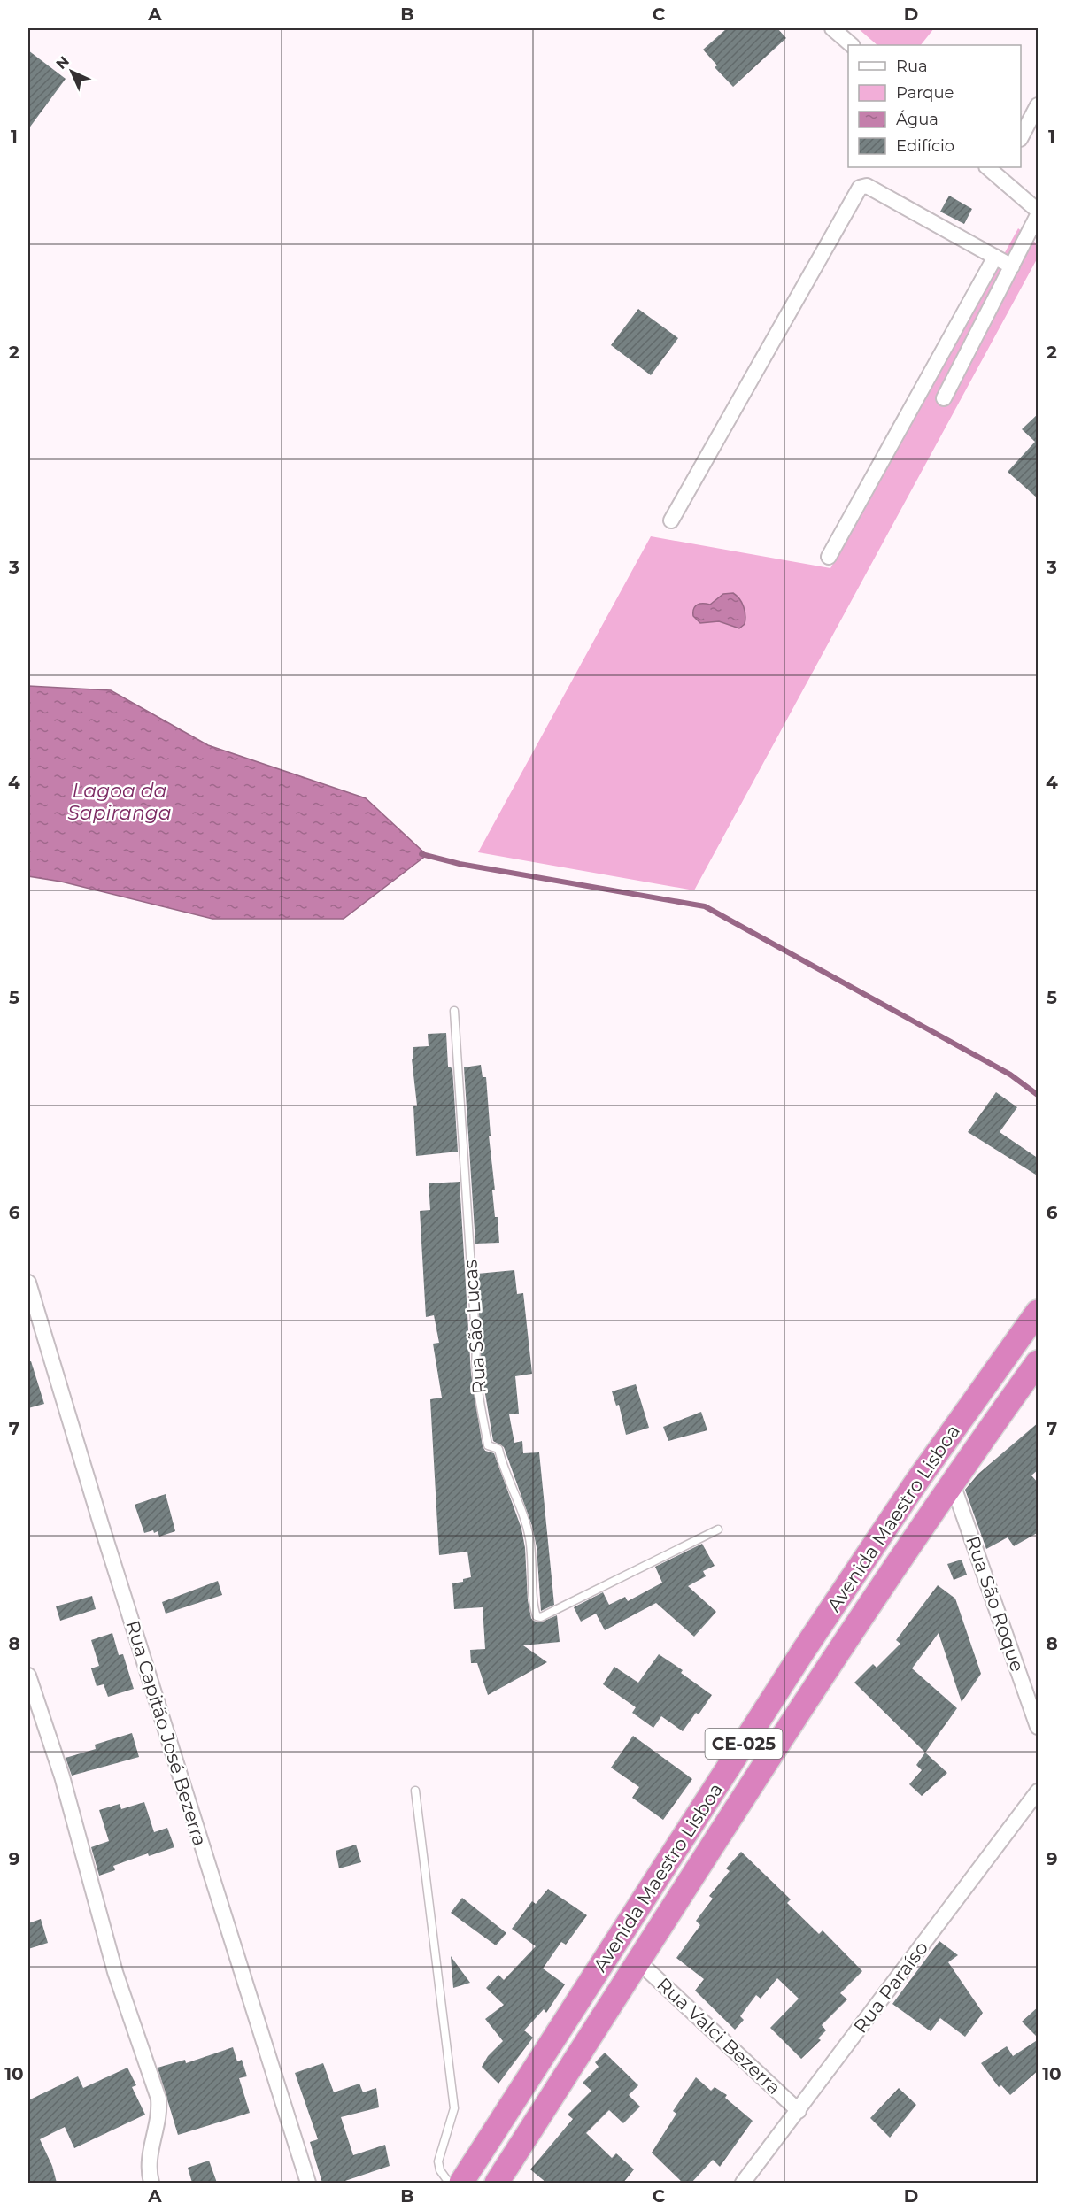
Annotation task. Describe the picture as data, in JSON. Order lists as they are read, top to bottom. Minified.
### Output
{"streets":{"highway":["Avenida Maestro Lisboa","CE-025"],"street":["Rua São Roque","Rua Capitão José Bezerra","Rua Paraíso","Rua Valci Bezerra"],"lane":["Rua São Lucas"]},"crossings":[["Avenida Maestro Lisboa","Rua São Roque"],["Avenida Maestro Lisboa","Rua Valci Bezerra"],["Rua Paraíso","Rua Valci Bezerra"]],"water":["Lagoa da Sapiranga"],"legend":["Rua","Parque","Água","Edifício"],"north":"top left","grid":{"columns":["A","B","C","D"],"rows":["1","2","3","4","5","6","7","8","9","10"]}}
